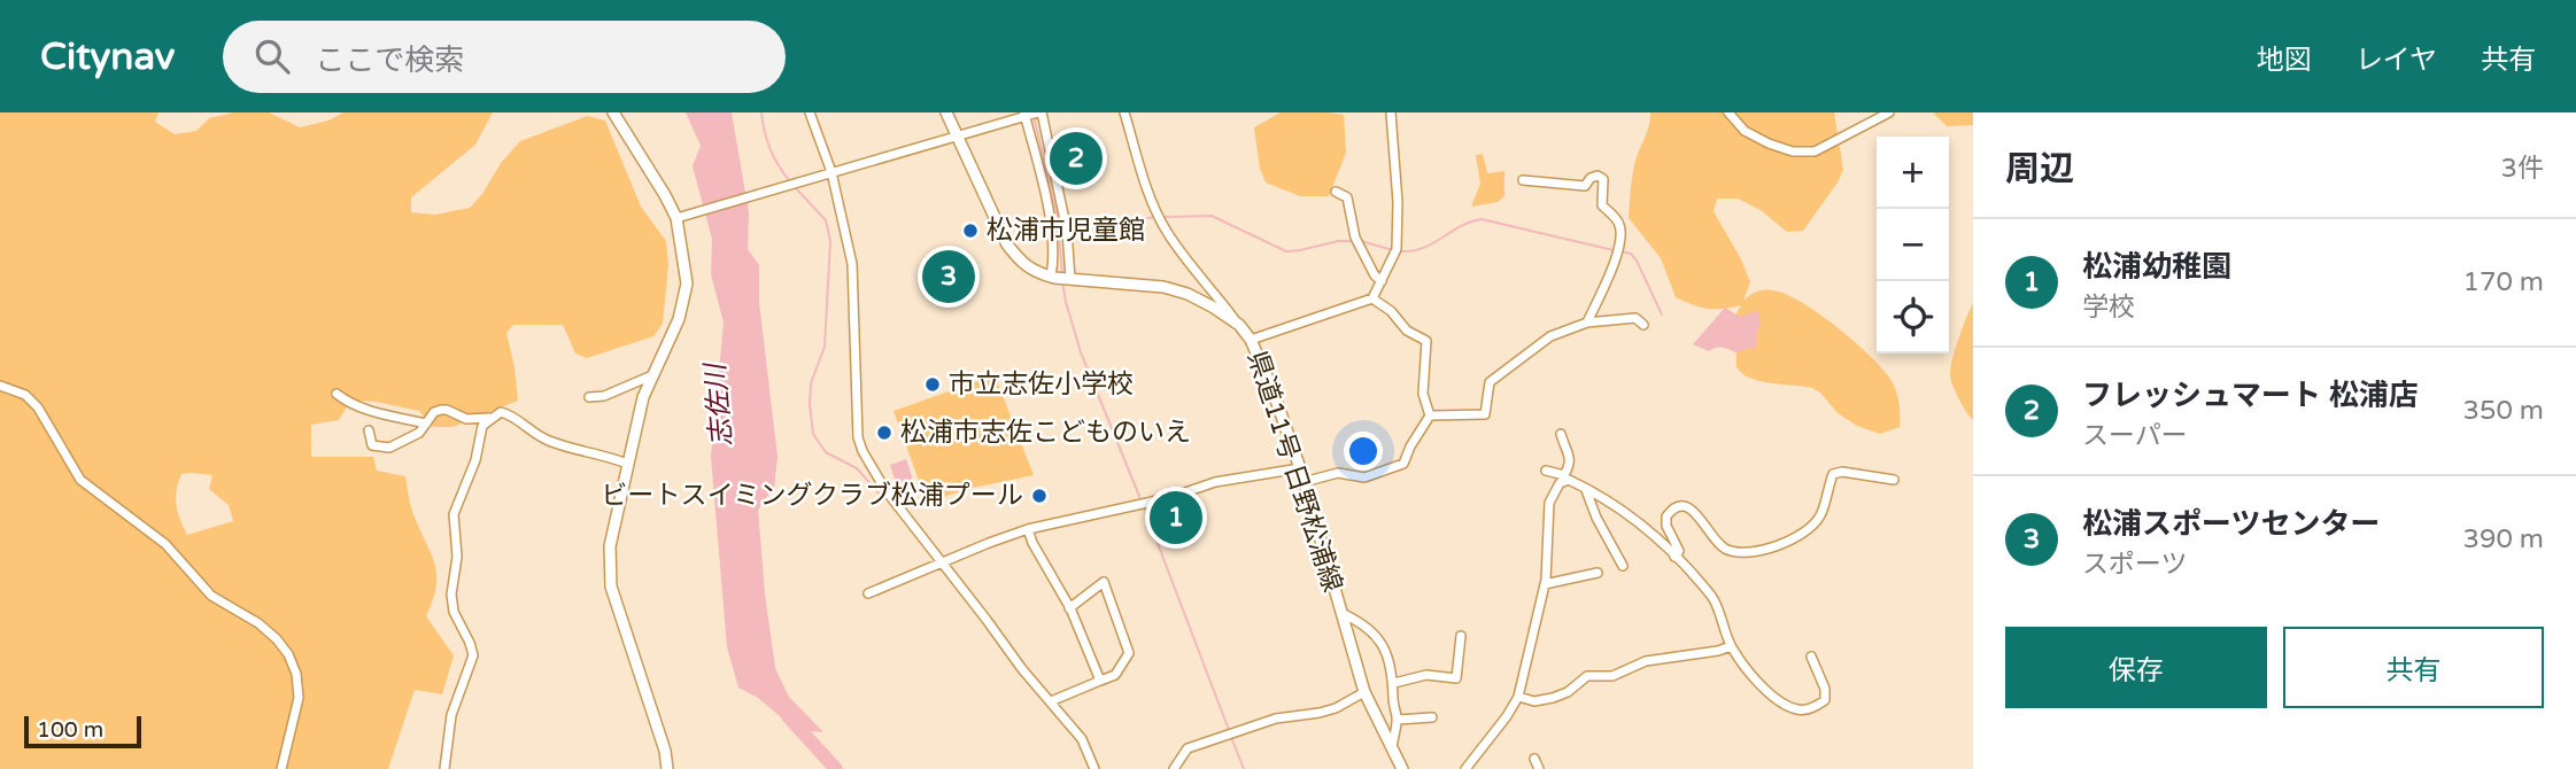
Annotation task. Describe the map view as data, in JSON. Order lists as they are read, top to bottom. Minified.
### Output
{"streets":{"main road":["県道11号 日野松浦線"]},"water":["志佐川"],"places":["松浦市児童館","市立志佐小学校","松浦市志佐こどものいえ","ビートスイミングクラブ松浦プール"],"scale_bar":"100 m","page":{"header":"Citynav","search":"ここで検索","nav":["地図","レイヤ","共有"],"heading":["周辺","3件"],"pins":["2","3","1"],"map_buttons":["+","−"],"list":[{"mark":"1","name":"松浦幼稚園","note":"学校","value":"170 m"},{"mark":"2","name":"フレッシュマート 松浦店","note":"スーパー","value":"350 m"},{"mark":"3","name":"松浦スポーツセンター","note":"スポーツ","value":"390 m"}],"buttons":["保存","共有"],"scale":"100 m"}}
